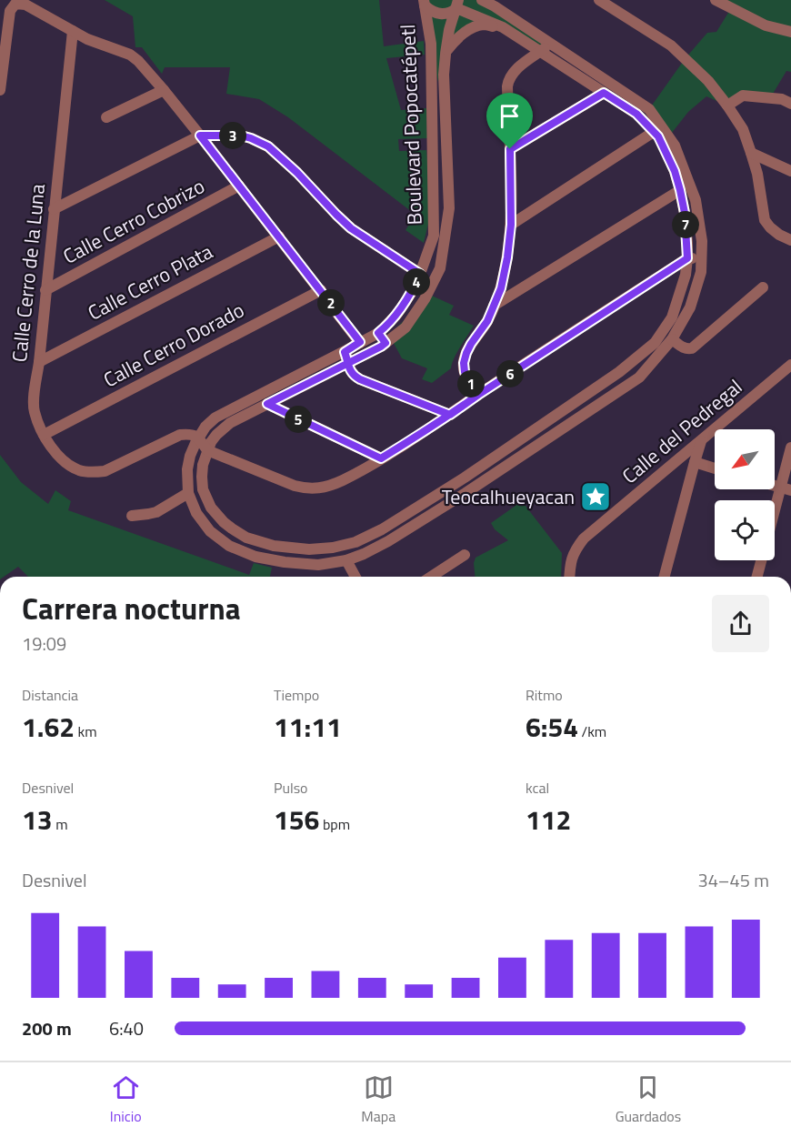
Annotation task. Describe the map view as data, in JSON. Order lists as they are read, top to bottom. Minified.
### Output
{"streets":{"street":["Boulevard Popocatépetl","Calle Cerro Cobrizo","Calle Cerro de la Luna","Calle Cerro Plata","Calle Cerro Dorado","Calle del Pedregal"]},"crossings":[["Boulevard Popocatépetl","Calle Cerro de la Luna"],["Calle Cerro Cobrizo","Calle Cerro de la Luna"],["Calle Cerro de la Luna","Calle Cerro Plata"],["Calle Cerro de la Luna","Calle Cerro Dorado"]],"places":{"place":["Teocalhueyacan"]},"north":"bottom left","page":{"pins":["3","7","4","2","6","1","5"],"heading":["Carrera nocturna","19:09"],"stats":[["Distancia","1.62 km"],["Tiempo","11:11"],["Ritmo","6:54 /km"],["Desnivel","13 m"],["Pulso","156 bpm"],["kcal","112"]],"chart":["Desnivel","34–45 m"],"list":[{"name":"200 m","note":"6:40"}],"tabs":["Inicio","Mapa","Guardados"]}}
